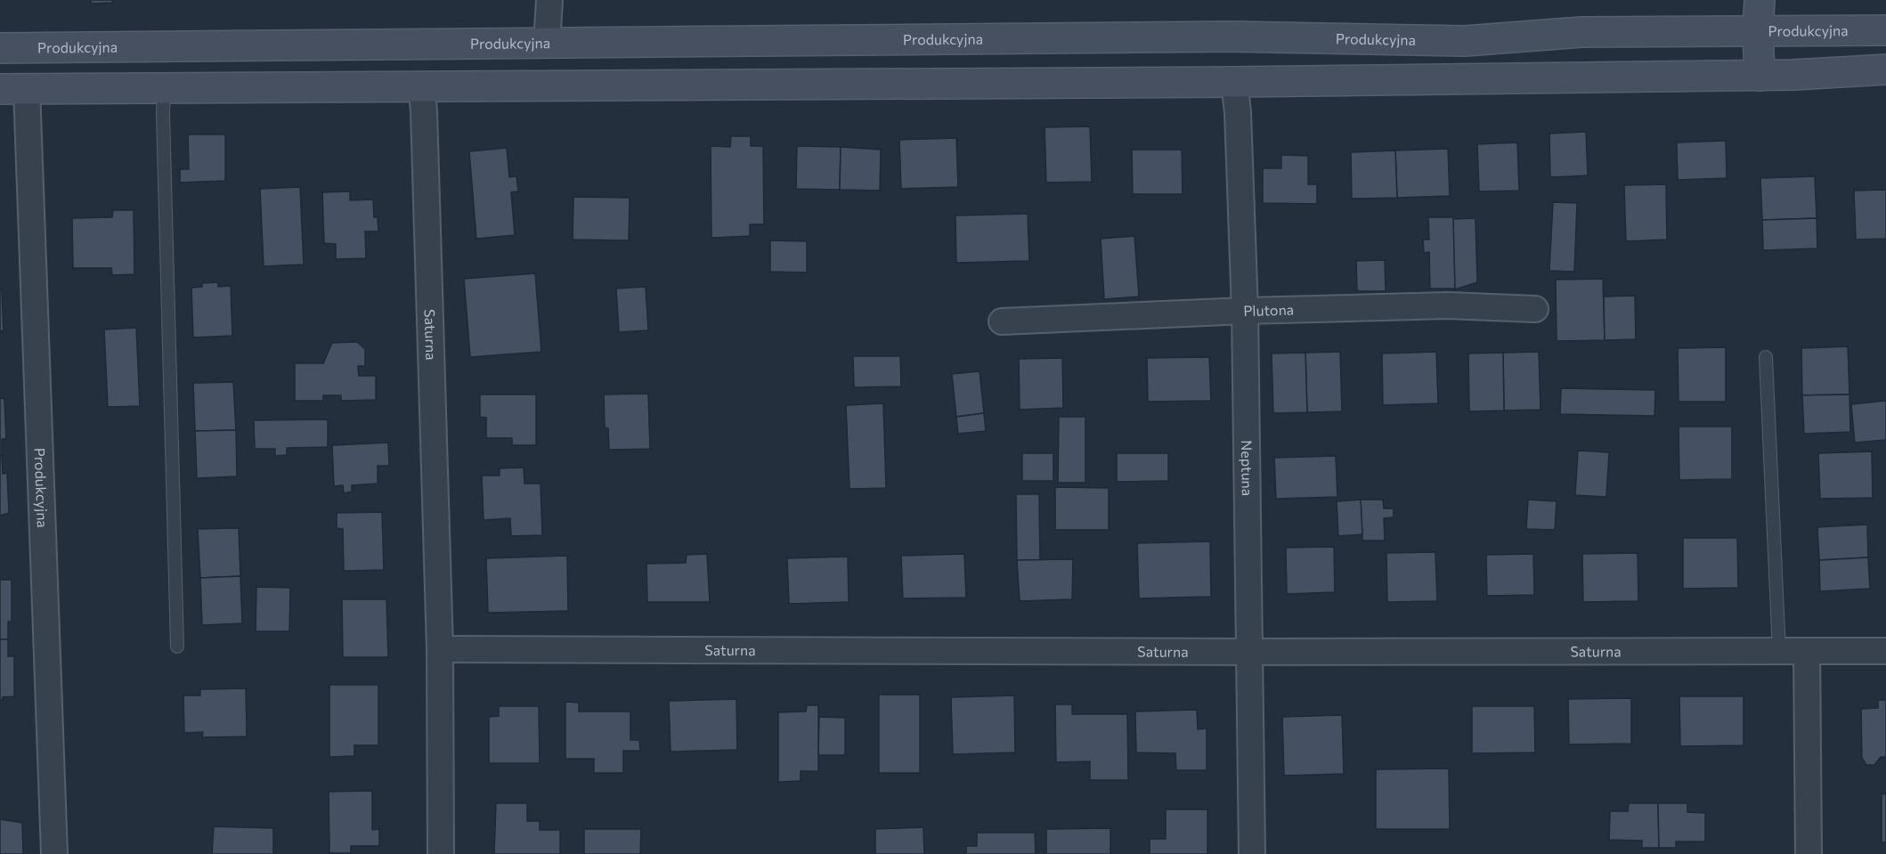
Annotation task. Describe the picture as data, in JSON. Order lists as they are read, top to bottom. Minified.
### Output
{"streets":{"main road":["Produkcyjna"],"street":["Plutona","Saturna","Neptuna"]},"crossings":[["Produkcyjna","Saturna"],["Produkcyjna","Neptuna"],["Plutona","Neptuna"],["Saturna","Neptuna"]]}
